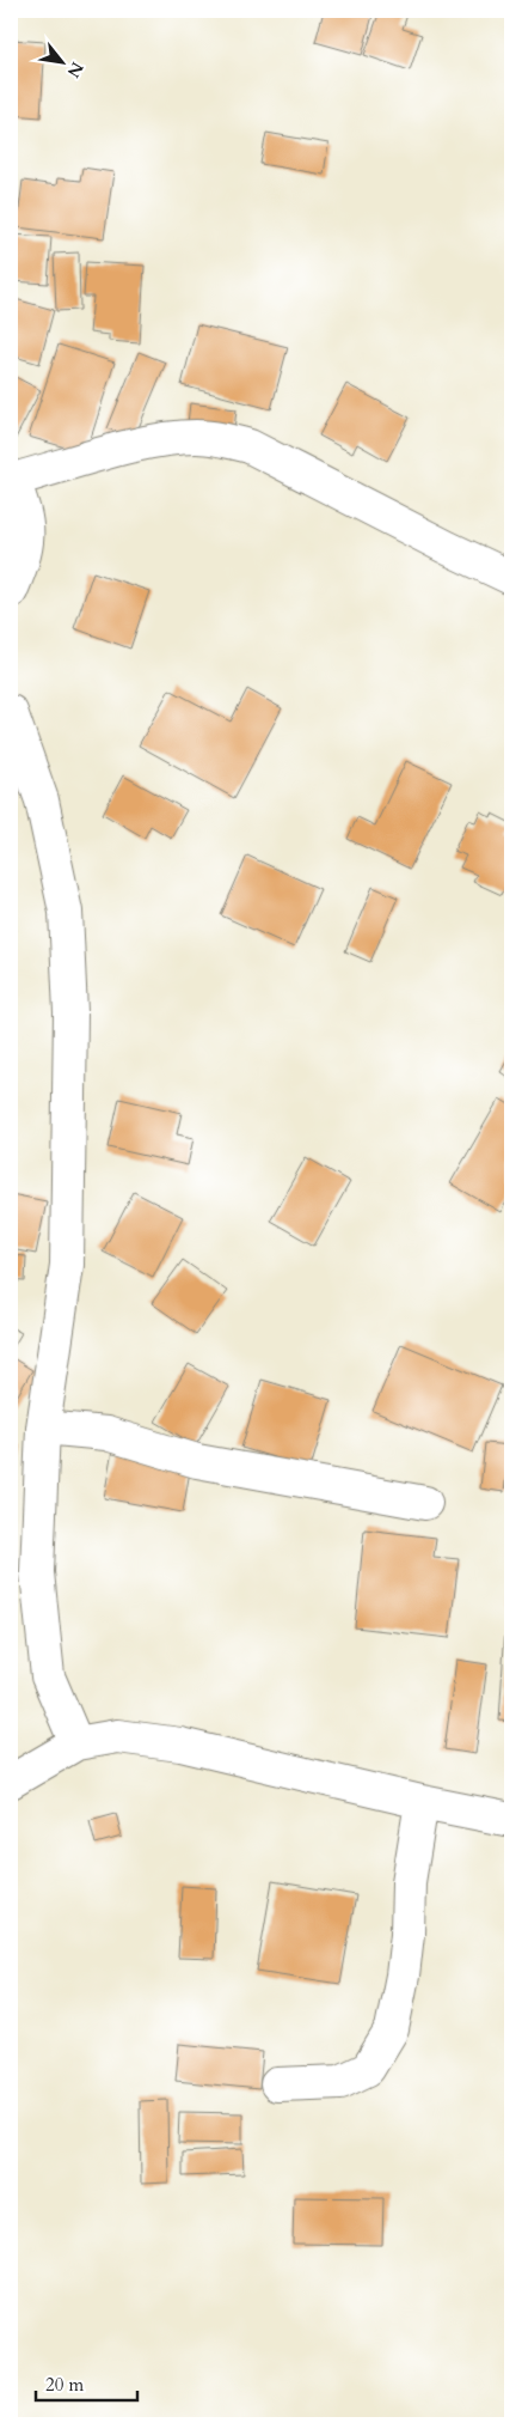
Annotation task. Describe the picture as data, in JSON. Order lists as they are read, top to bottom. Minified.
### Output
{"scale_bar":"20 m","north":"bottom right"}
